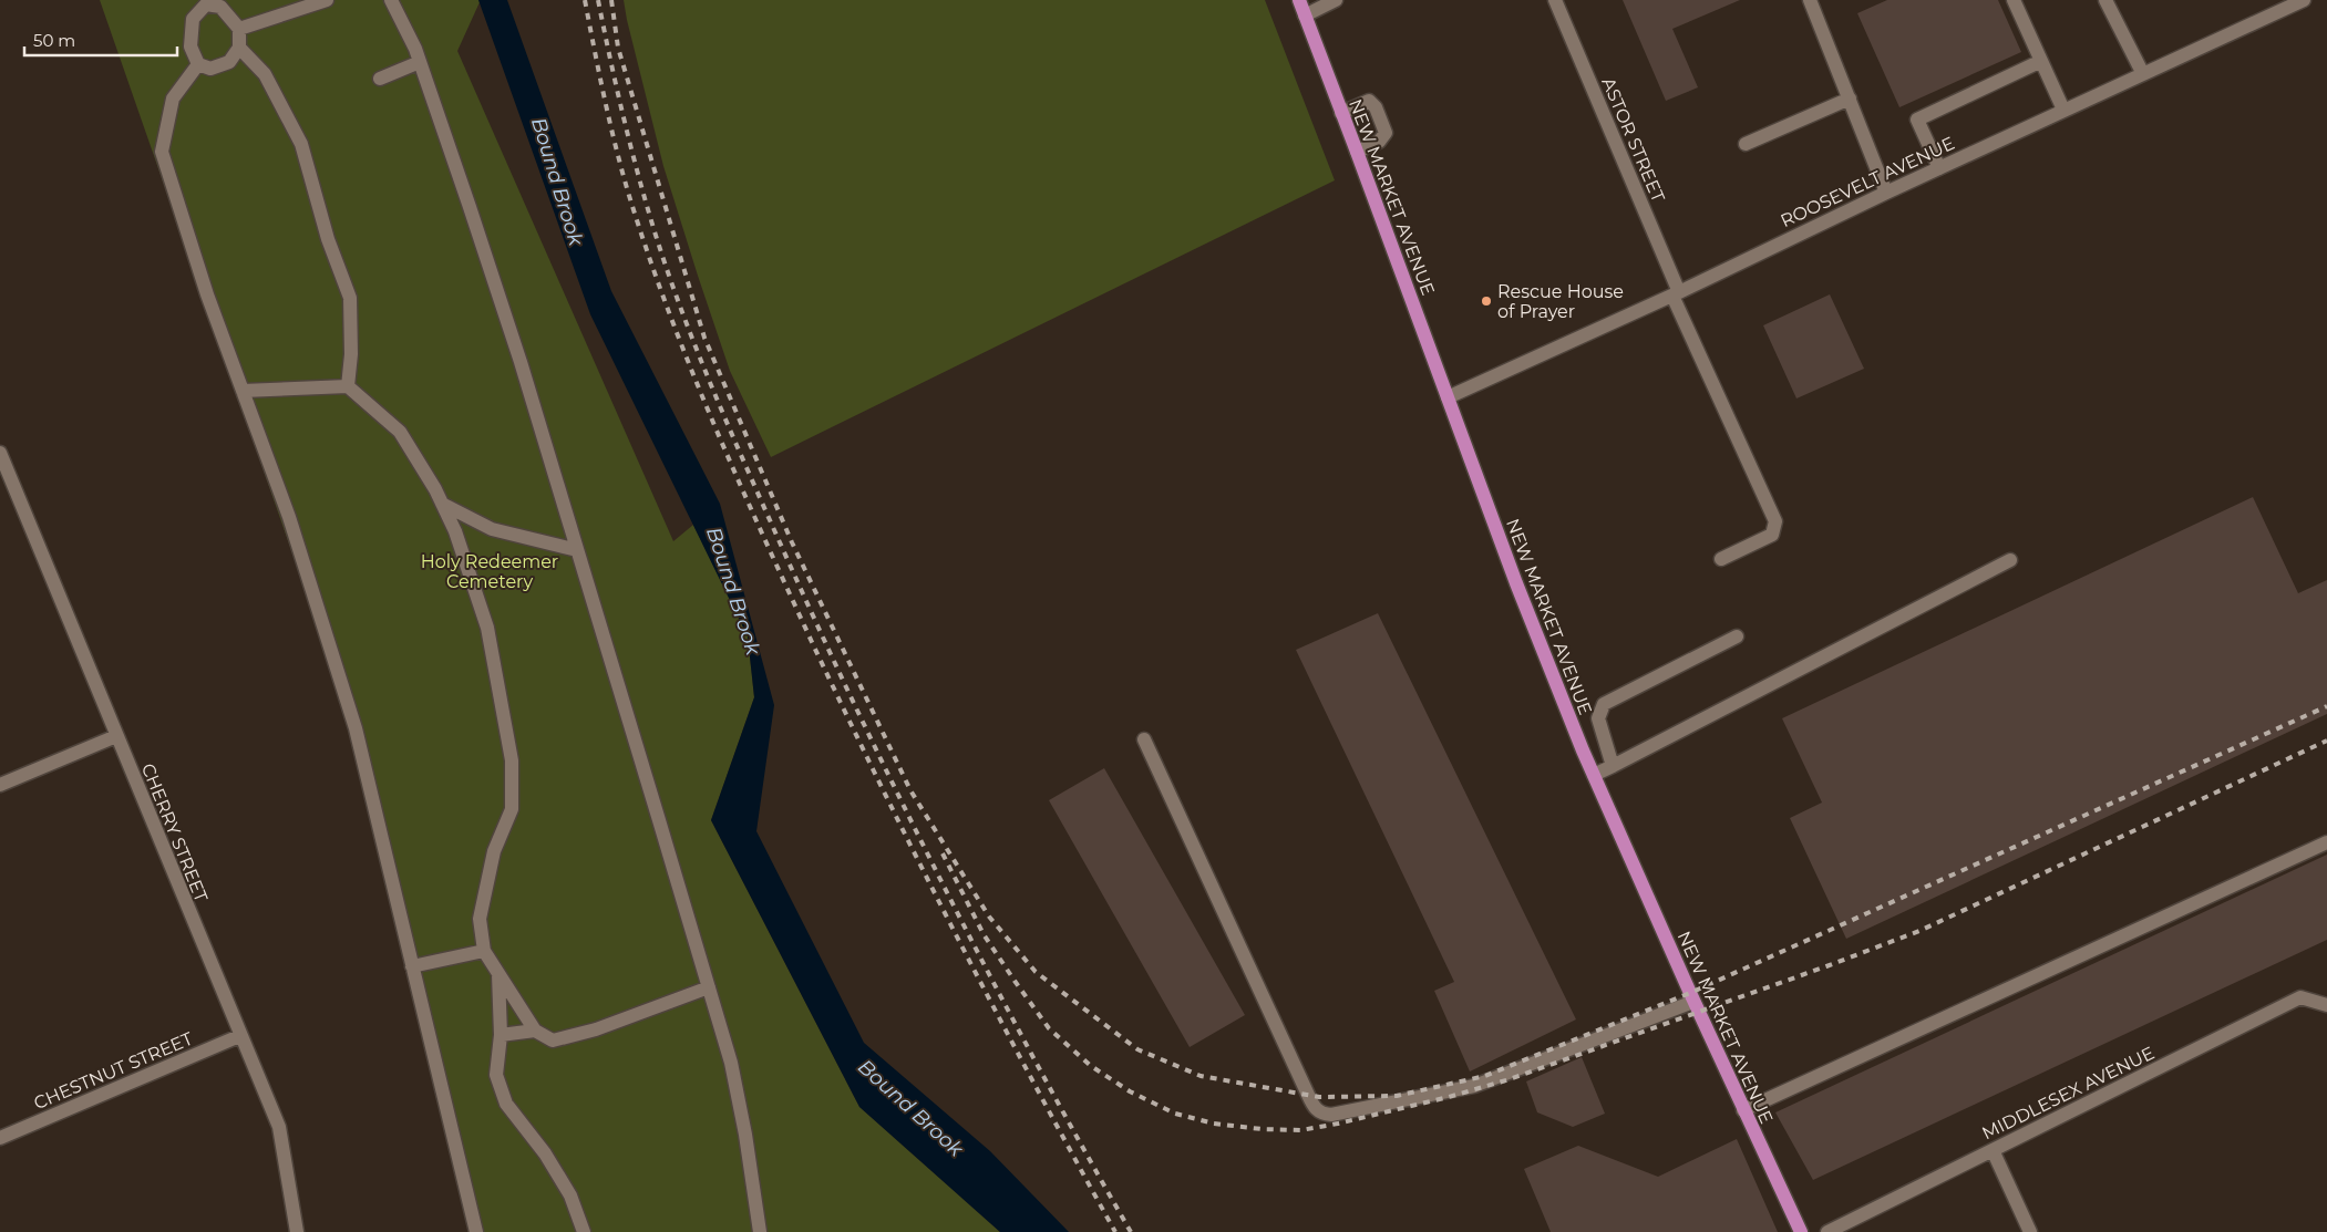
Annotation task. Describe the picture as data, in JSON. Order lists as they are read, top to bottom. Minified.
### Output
{"streets":{"main road":["NEW MARKET AVENUE"],"street":["ASTOR STREET","ROOSEVELT AVENUE","CHERRY STREET","CHESTNUT STREET","MIDDLESEX AVENUE"]},"crossings":[["ASTOR STREET","ROOSEVELT AVENUE"],["ROOSEVELT AVENUE","NEW MARKET AVENUE"],["CHERRY STREET","CHESTNUT STREET"]],"water":["Bound Brook"],"parks":["Holy Redeemer Cemetery"],"places":["Rescue House of Prayer"],"scale_bar":"50 m"}
